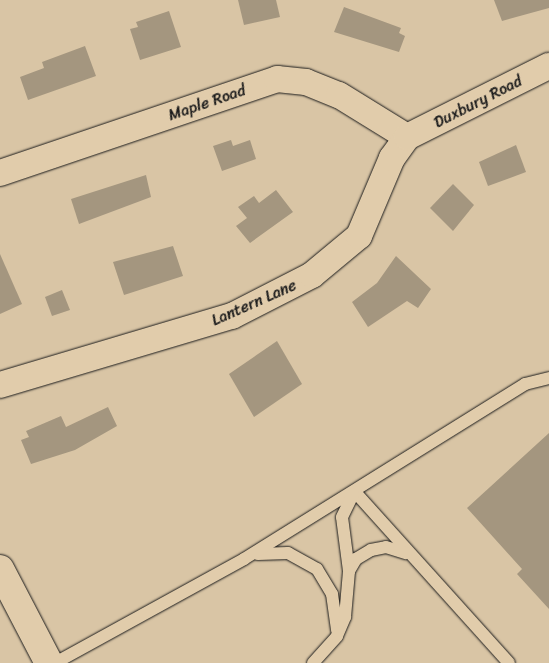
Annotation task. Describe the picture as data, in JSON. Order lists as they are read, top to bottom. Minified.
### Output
{"streets":{"street":["Duxbury Road","Maple Road","Lantern Lane"]},"crossings":[["Duxbury Road","Maple Road"],["Duxbury Road","Lantern Lane"],["Maple Road","Lantern Lane"]]}
